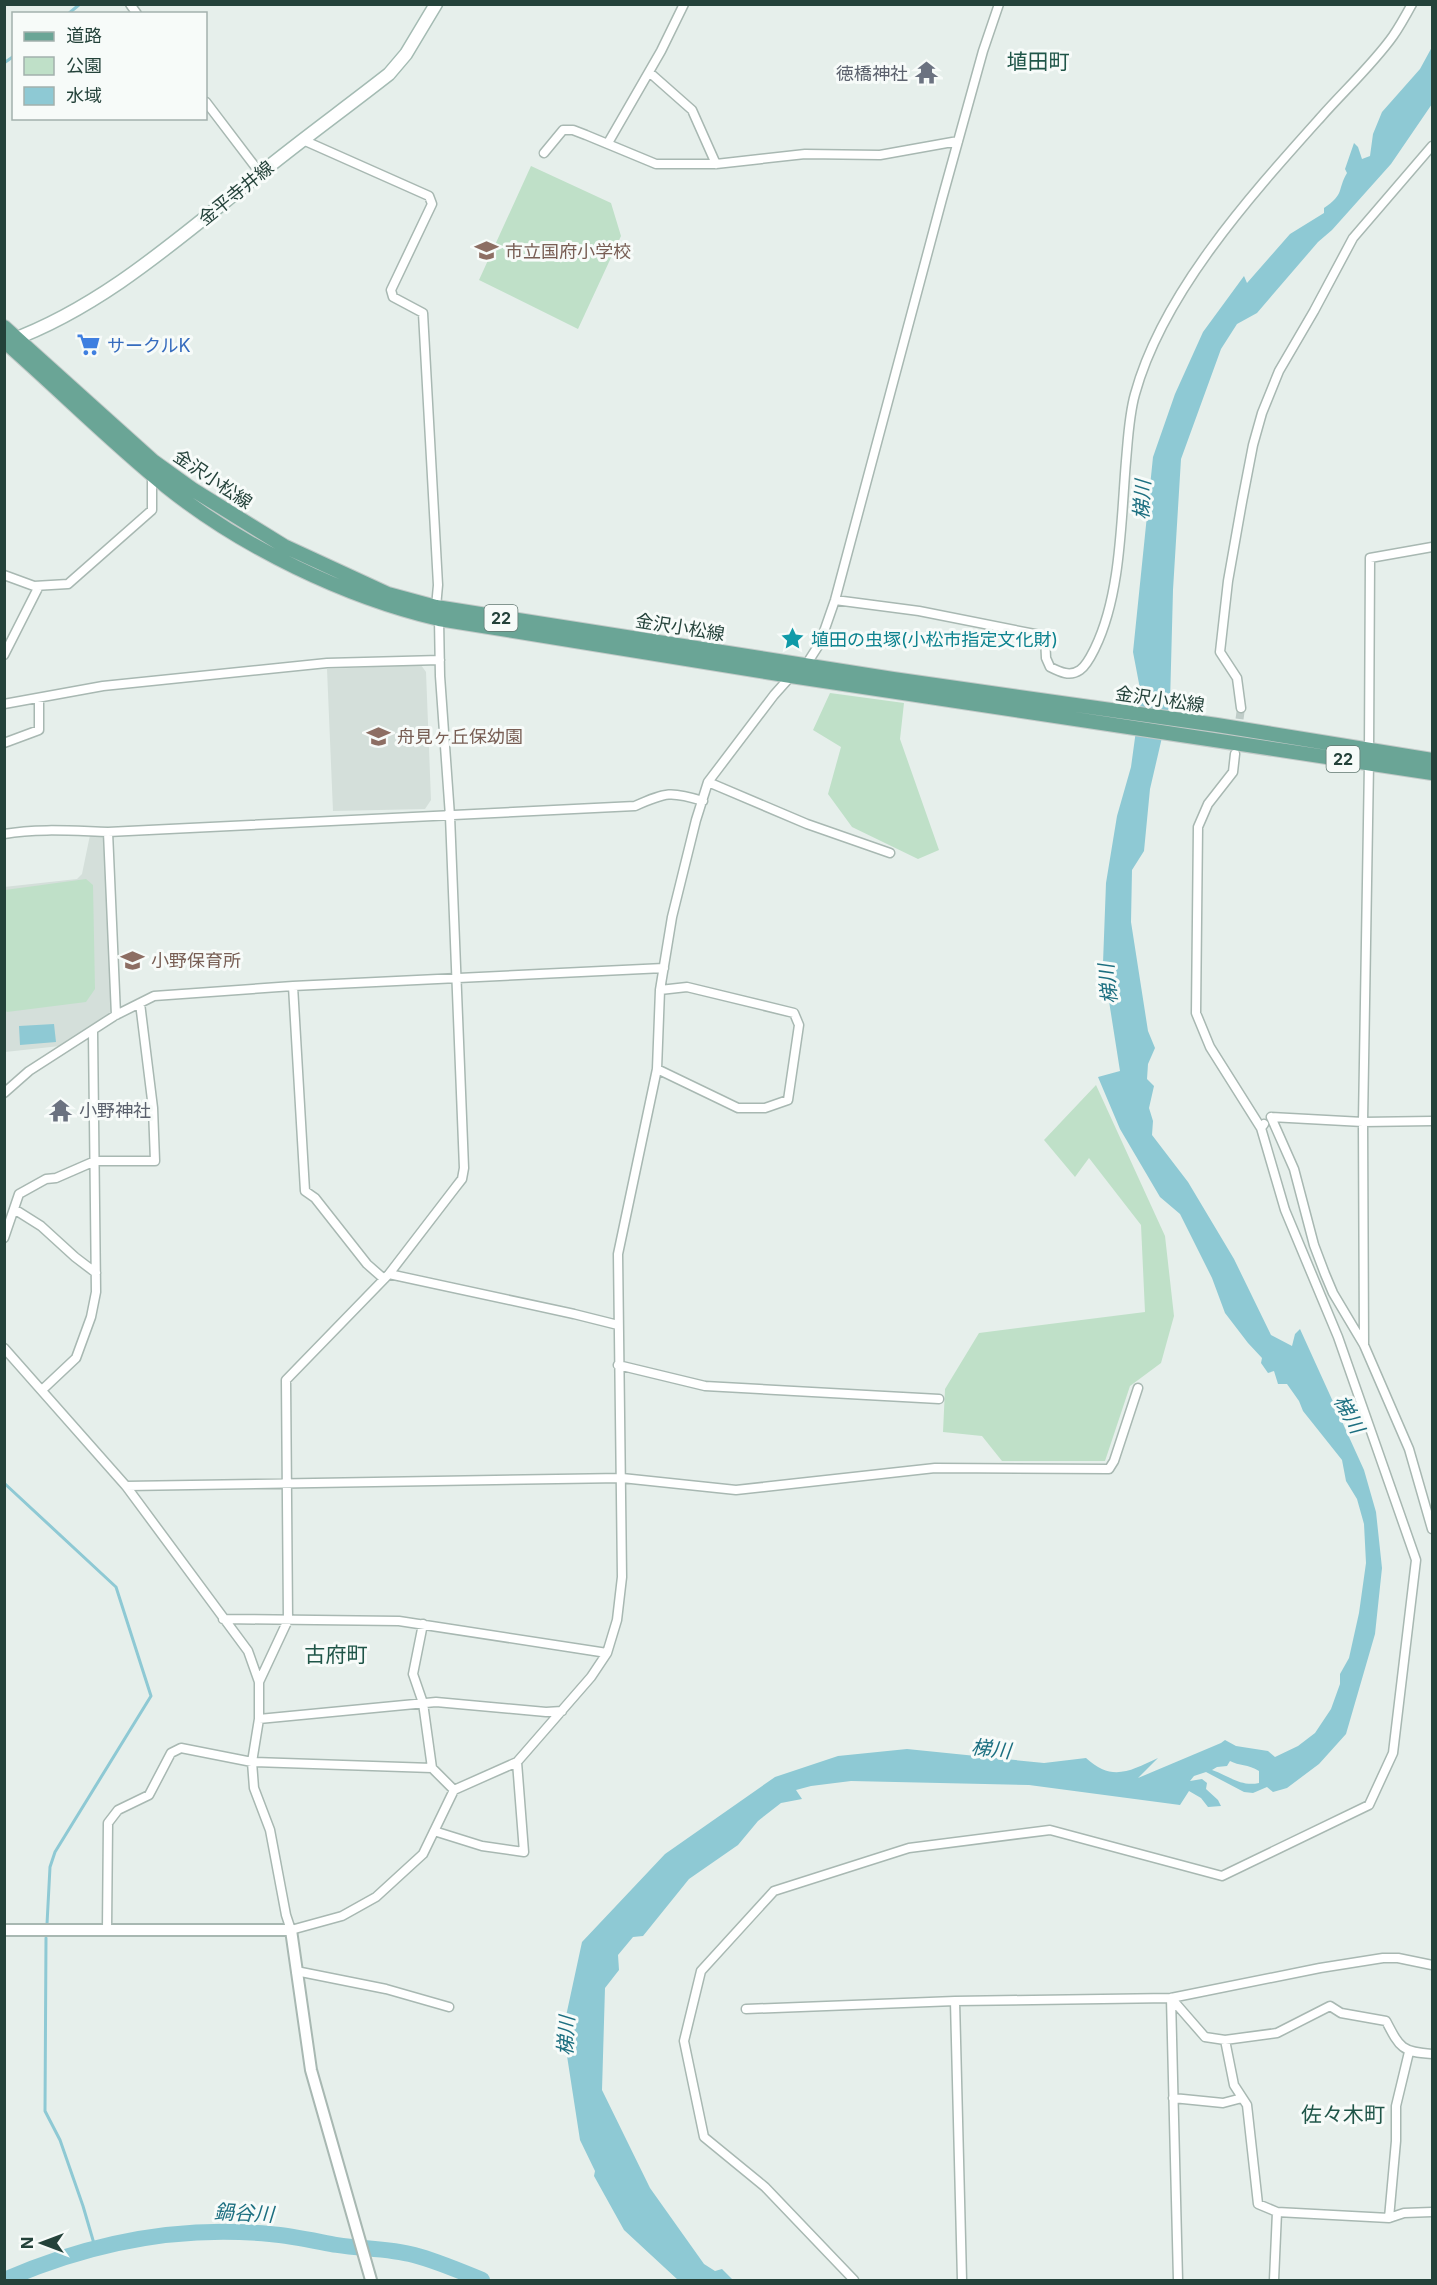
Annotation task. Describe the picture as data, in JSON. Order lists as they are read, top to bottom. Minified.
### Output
{"streets":{"main road":["金平寺井線","金沢小松線","22"]},"crossings":[["金平寺井線","金沢小松線"]],"districts":["埴田町","古府町","佐々木町"],"water":["梯川","鍋谷川"],"places":{"temple":["徳橋神社","小野神社"],"school or university":["市立国府小学校","舟見ヶ丘保幼園","小野保育所"],"supermarket":["サークルK"],"place":["埴田の虫塚(小松市指定文化財)"]},"legend":["道路","公園","水域"],"north":"left"}
